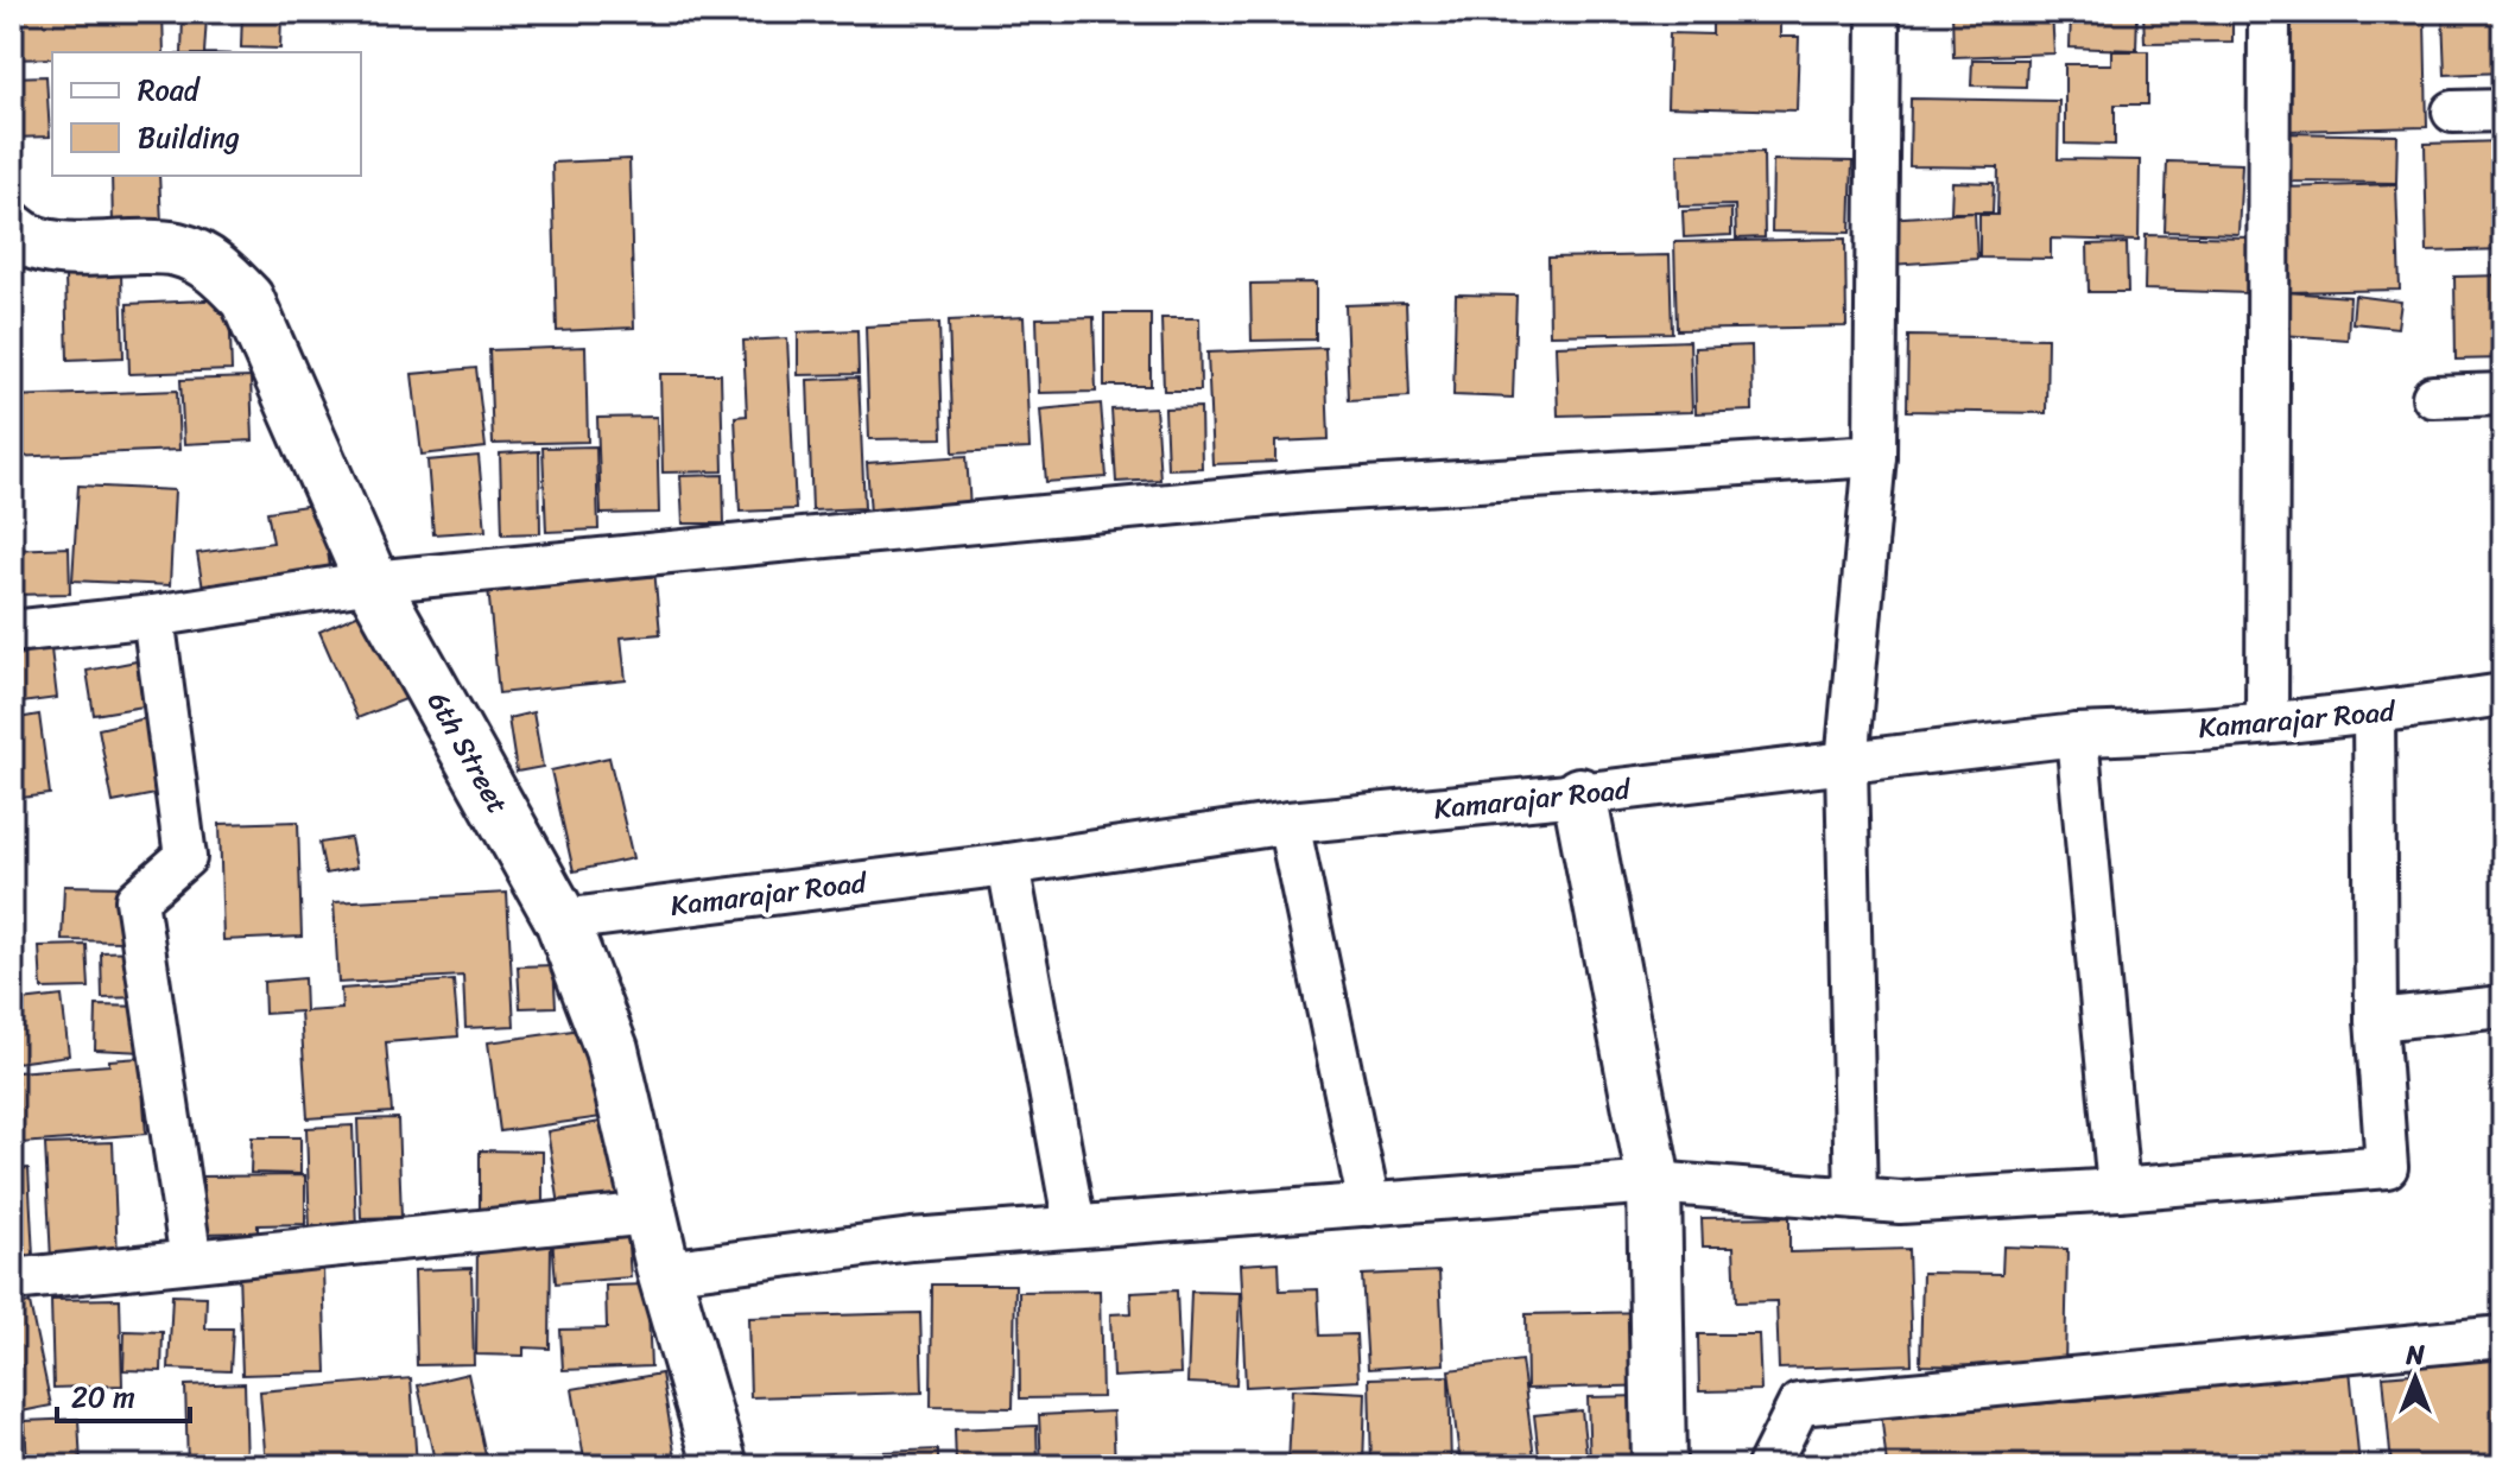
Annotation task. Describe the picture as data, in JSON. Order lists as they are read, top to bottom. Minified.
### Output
{"streets":{"street":["Kamarajar Road","6th Street"]},"crossings":[["Kamarajar Road","6th Street"]],"legend":["Road","Building"],"scale_bar":"20 m","north":"top"}
